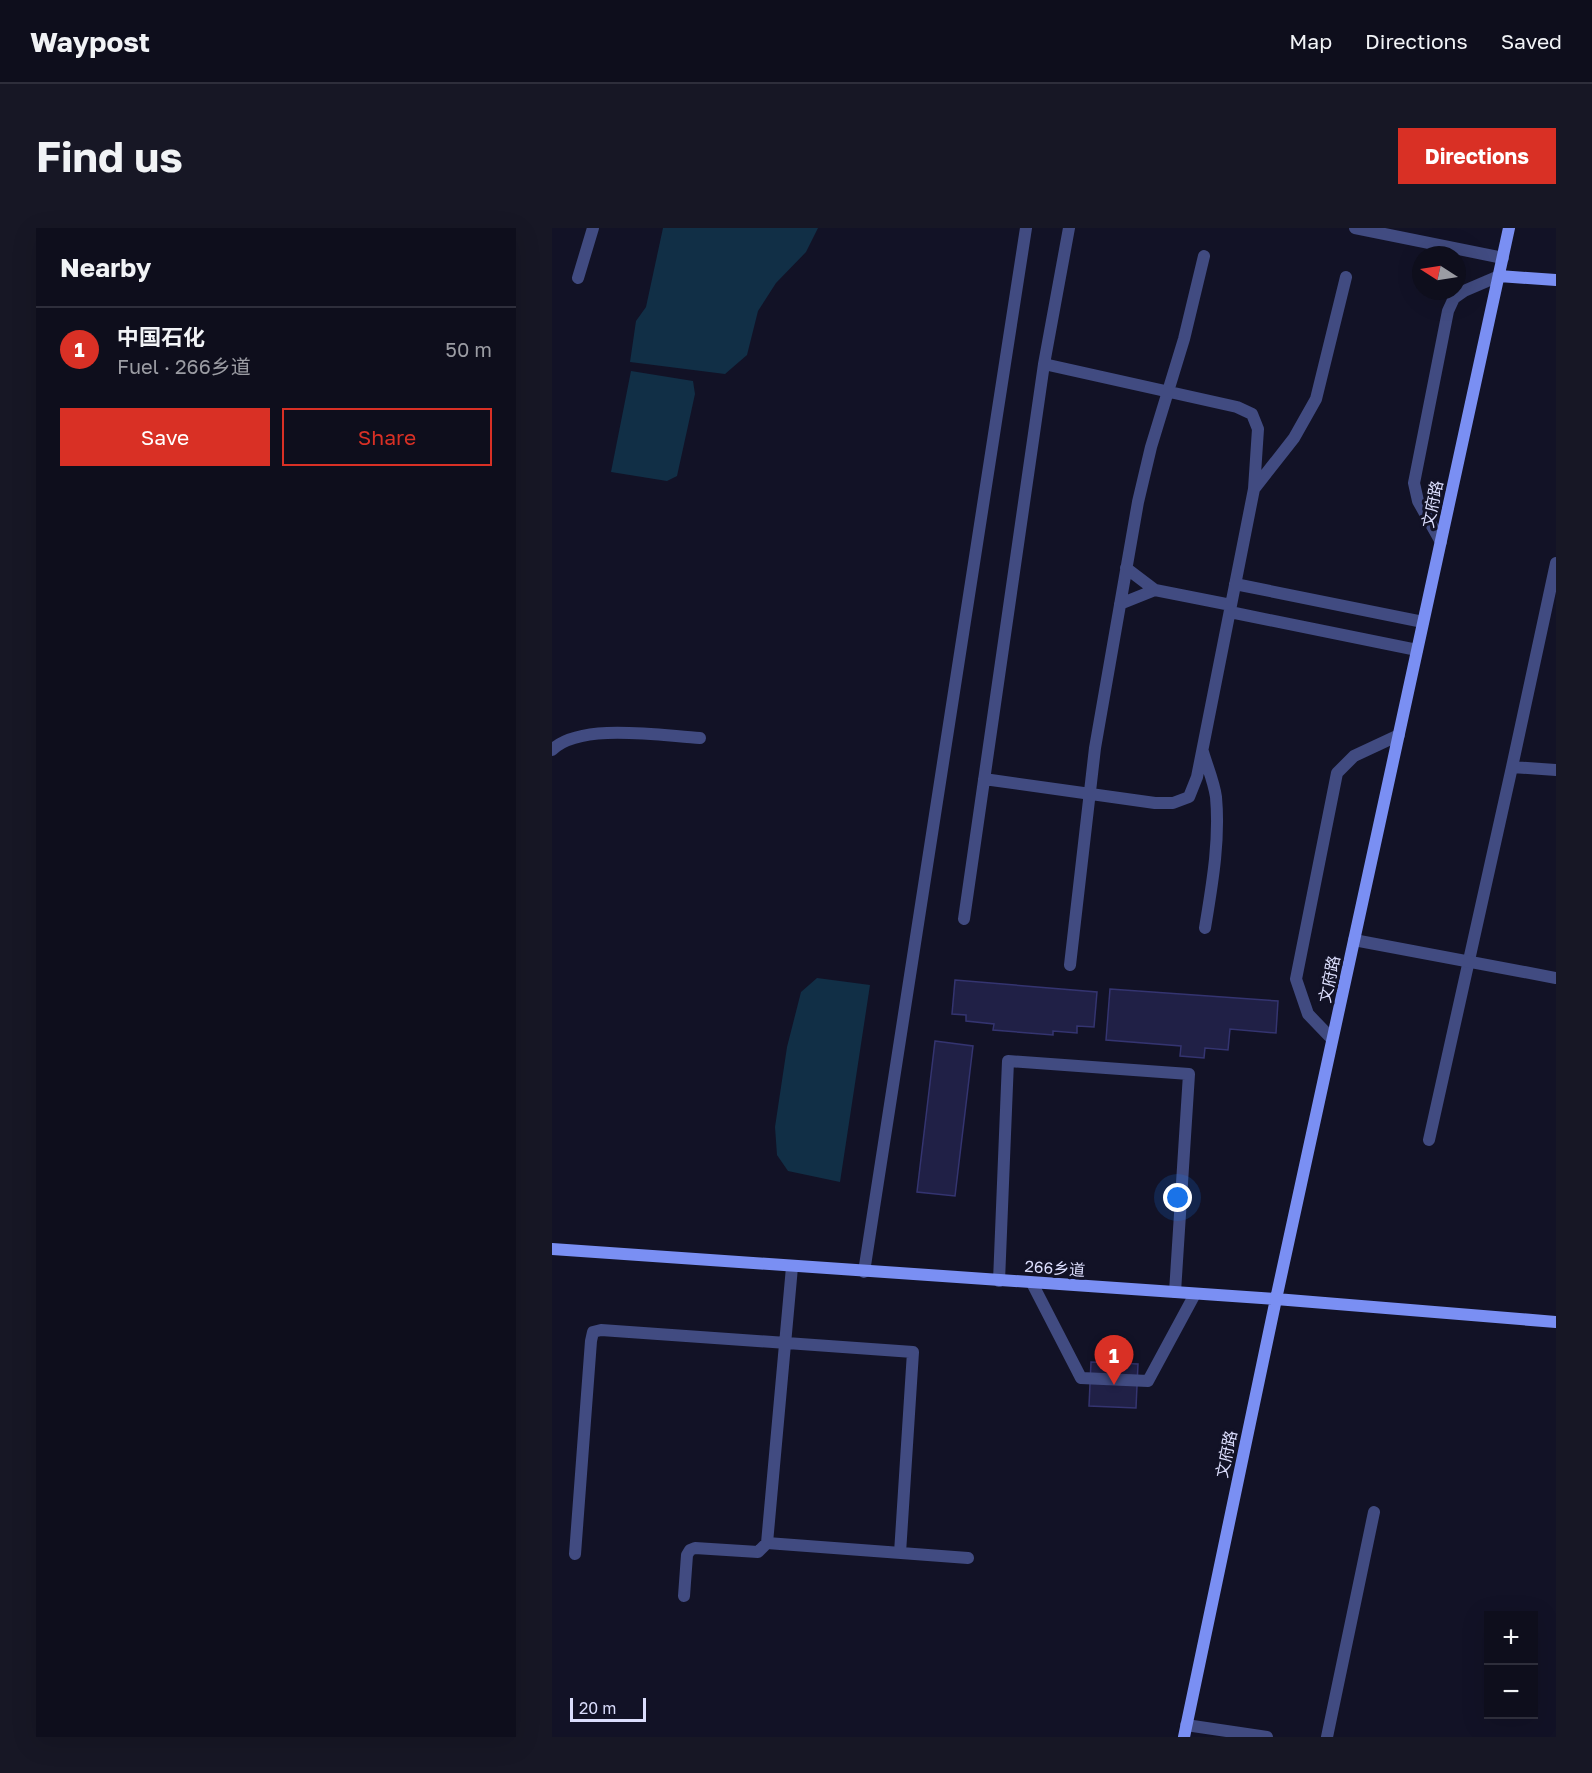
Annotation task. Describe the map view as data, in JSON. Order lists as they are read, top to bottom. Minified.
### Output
{"streets":{"street":["文府路","266乡道"]},"crossings":[["文府路","266乡道"]],"scale_bar":"20 m","north":"left","page":{"header":"Waypost","nav":["Map","Directions","Saved"],"buttons":["Directions",["Save","Share"]],"title":"Find us","heading":"Nearby","list":[{"mark":"1","name":"中国石化","note":"Fuel · 266乡道","value":"50 m"}],"pins":"1","map_buttons":["+","−"],"scale":"20 m"}}
